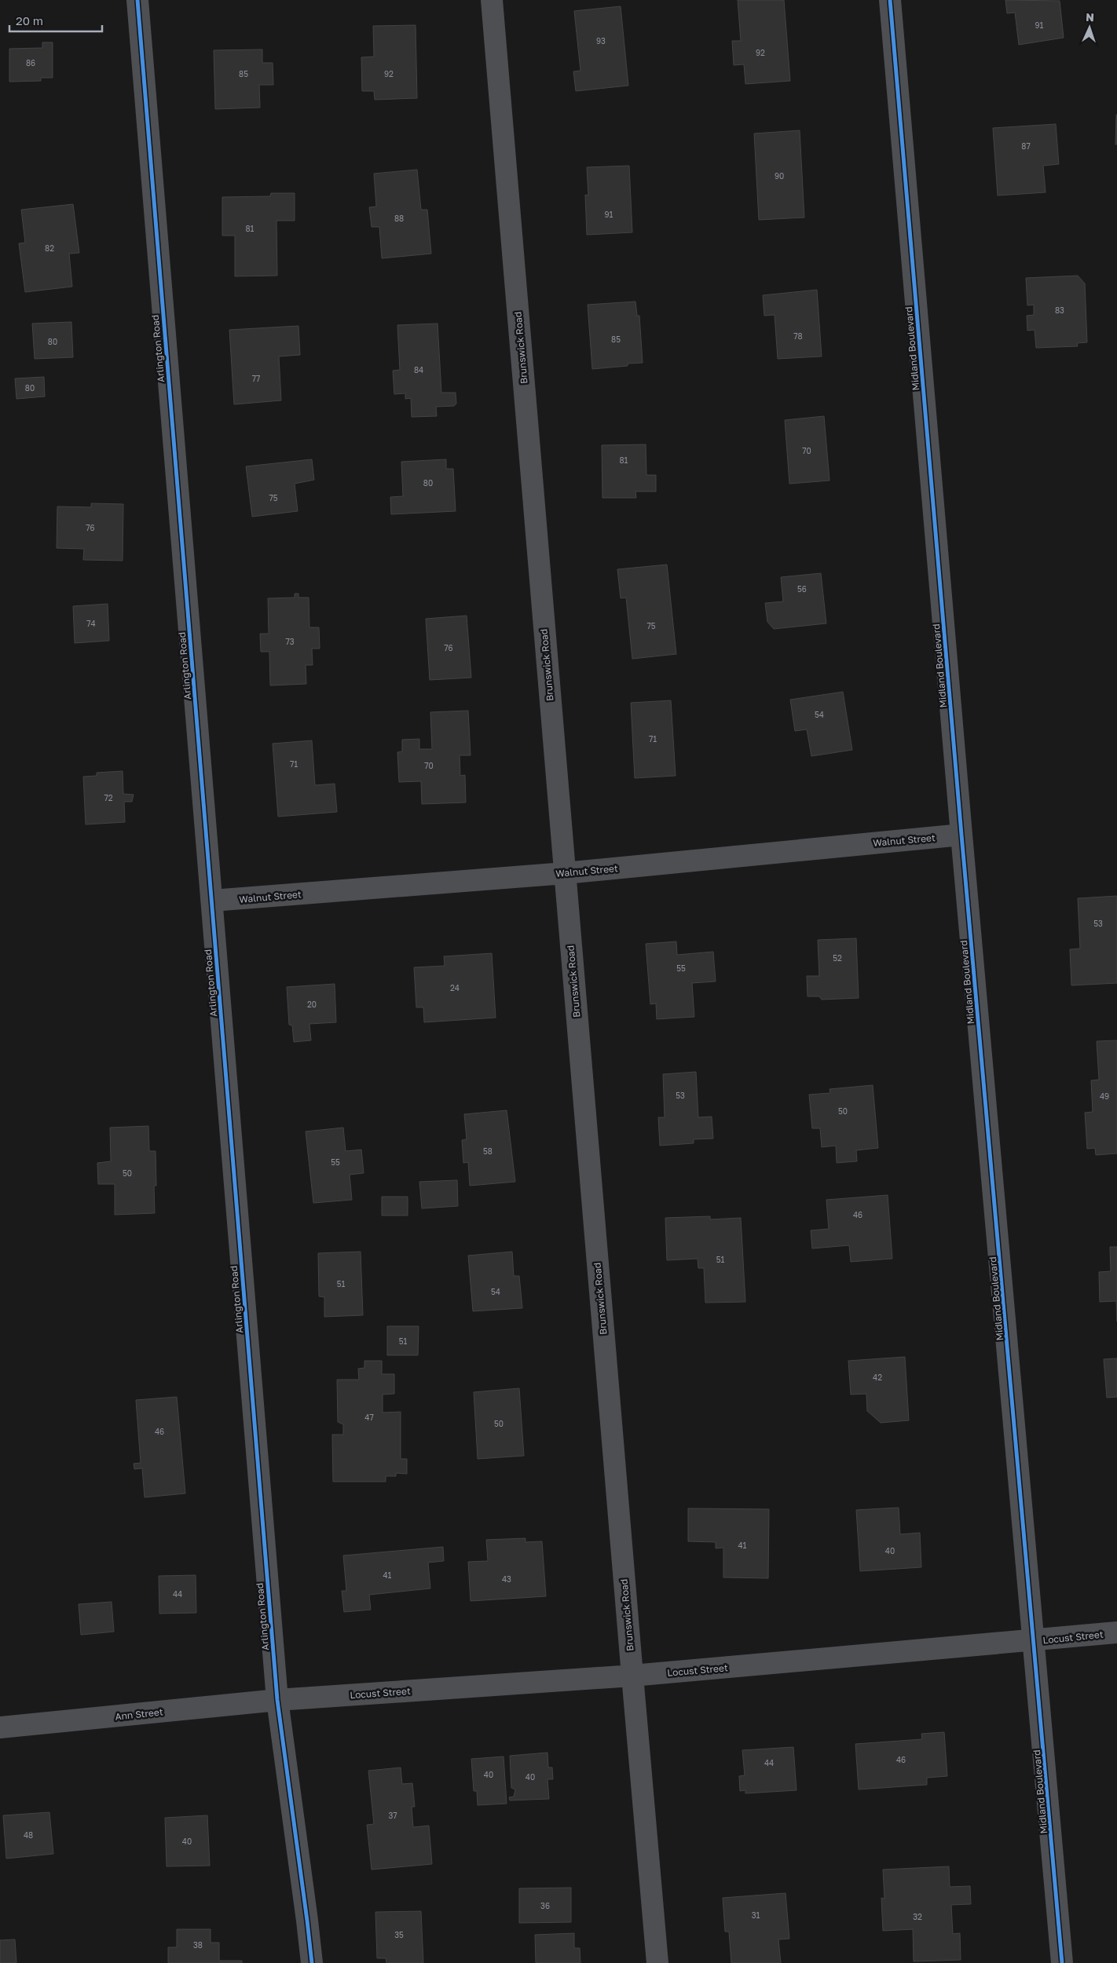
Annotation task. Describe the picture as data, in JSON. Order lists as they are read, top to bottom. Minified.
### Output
{"streets":{"street":["Brunswick Road","Arlington Road","Midland Boulevard","Walnut Street","Locust Street","Ann Street"]},"crossings":[["Brunswick Road","Walnut Street"],["Brunswick Road","Locust Street"],["Arlington Road","Walnut Street"],["Arlington Road","Locust Street"],["Arlington Road","Ann Street"],["Midland Boulevard","Walnut Street"],["Midland Boulevard","Locust Street"],["Locust Street","Ann Street"]],"house_numbers":["91","93","92","86","85","92","87","90","91","88","81","82","83","78","85","80","84","77","80","70","81","80","75","76","56","74","75","73","76","54","71","71","70","72","53","52","55","24","20","53","49","50","58","55","50","46","51","51","54","51","42","47","50","46","41","40","41","43","44","46","44","40","40","37","48","40","36","31","32","35","38"],"scale_bar":"20 m","north":"top"}
